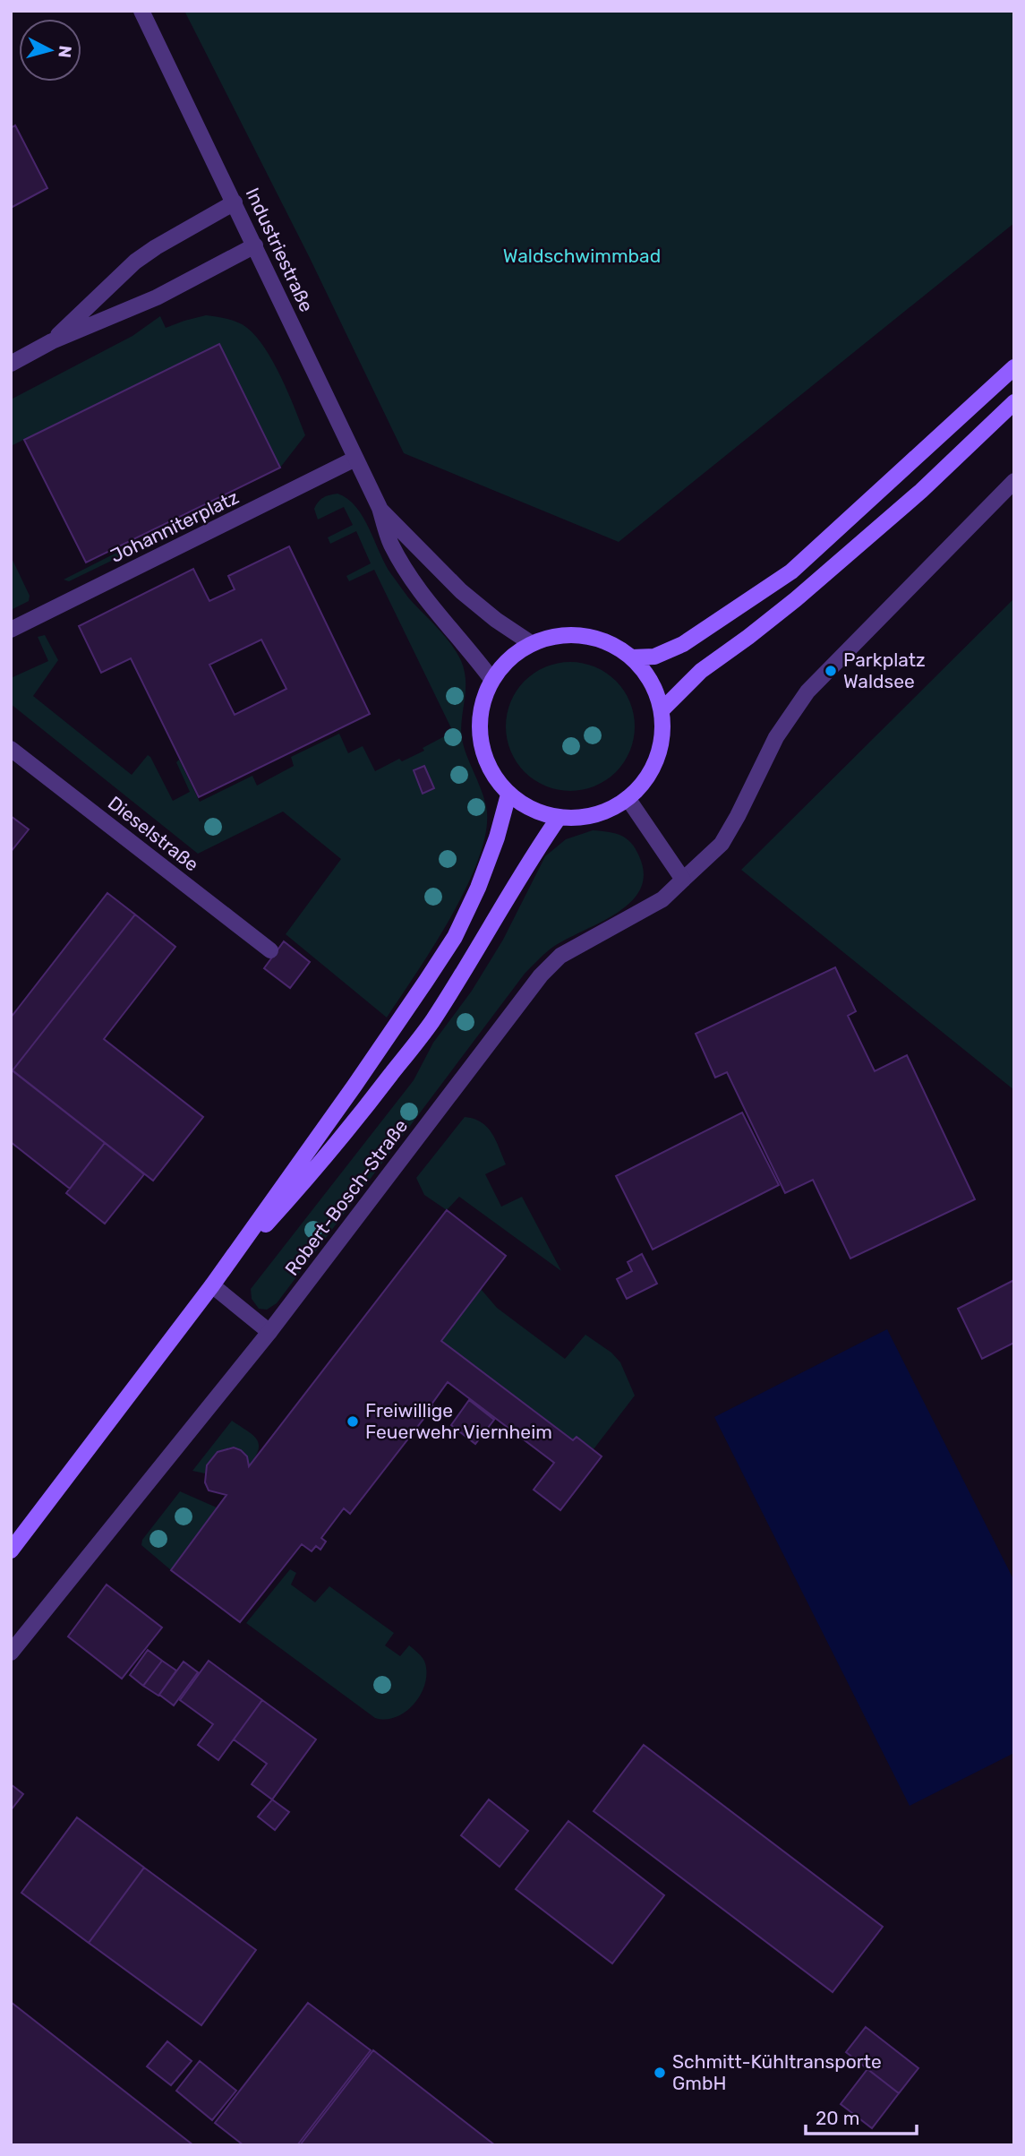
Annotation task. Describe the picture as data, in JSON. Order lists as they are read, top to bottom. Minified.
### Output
{"streets":{"street":["Industriestraße","Johanniterplatz","Dieselstraße","Robert-Bosch-Straße"]},"crossings":[["Industriestraße","Johanniterplatz"]],"parks":["Waldschwimmbad"],"places":["Parkplatz Waldsee","Freiwillige Feuerwehr Viernheim","Schmitt-Kühltransporte GmbH"],"scale_bar":"20 m","north":"right"}
